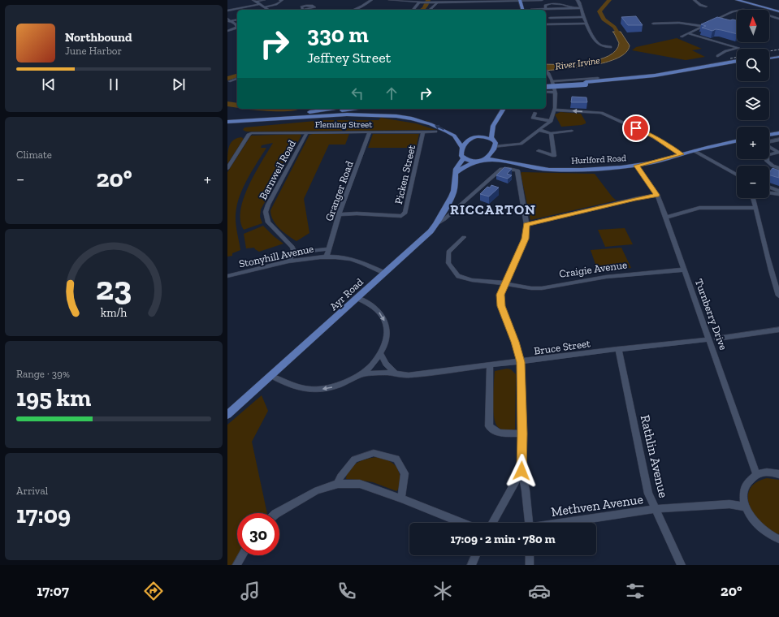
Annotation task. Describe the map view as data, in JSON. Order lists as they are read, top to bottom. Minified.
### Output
{"streets":{"main road":["Hurlford Road","Ayr Road"],"street":["Fleming Street","Barnweil Road","Picken Street","Granger Road","Stonyhill Avenue","Craigie Avenue","Turnberry Drive","Bruce Street","Rathlin Avenue","Methven Avenue"]},"crossings":[["Fleming Street","Barnweil Road"],["Fleming Street","Picken Street"],["Fleming Street","Granger Road"],["Hurlford Road","Ayr Road"],["Hurlford Road","Turnberry Drive"],["Barnweil Road","Stonyhill Avenue"],["Picken Street","Granger Road"],["Granger Road","Stonyhill Avenue"],["Stonyhill Avenue","Ayr Road"],["Craigie Avenue","Turnberry Drive"],["Turnberry Drive","Bruce Street"],["Bruce Street","Rathlin Avenue"],["Rathlin Avenue","Methven Avenue"]],"districts":["RICCARTON"],"water":["River Irvine"],"north":"top","page":{"map_buttons":["+","−"],"turn":["330 m","Jeffrey Street"],"song":["Northbound","June Harbor"],"tile":["Climate",["Range · 39%","195 km"],["Arrival","17:09"]],"heat":["−","20°","+"],"limit":"30","trip":"17:09 · 2 min · 780 m","tabs":["17:07","20°"],"gauge":["23","km/h"]}}
